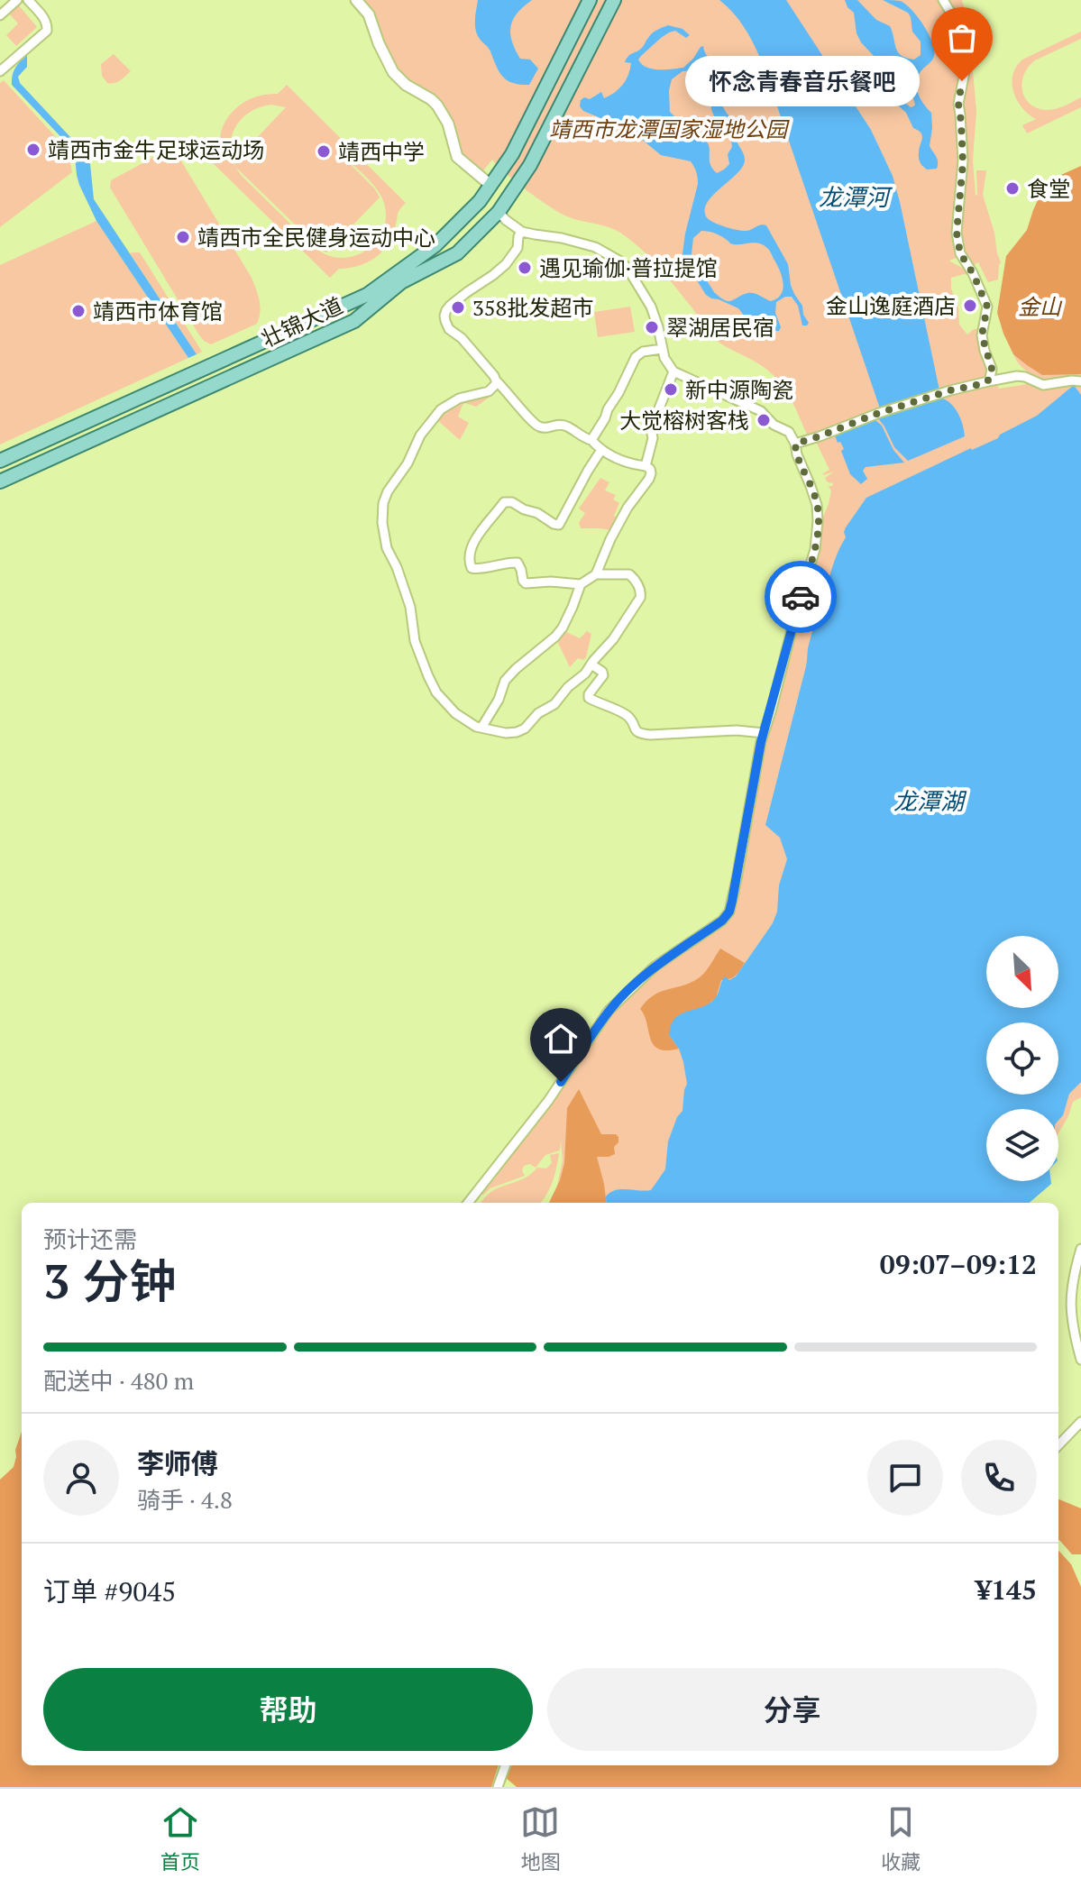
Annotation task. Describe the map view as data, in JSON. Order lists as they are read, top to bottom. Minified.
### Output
{"streets":{"main road":["壮锦大道"]},"water":["龙潭河","龙潭湖"],"parks":["靖西市龙潭国家湿地公园","金山"],"places":["怀念青春音乐餐吧","靖西市金牛足球运动场","靖西中学","食堂","靖西市全民健身运动中心","遇见瑜伽·普拉提馆","金山逸庭酒店","358批发超市","靖西市体育馆","翠湖居民宿","新中源陶瓷","大觉榕树客栈"],"north":"bottom right","page":{"bubble":"怀念青春音乐餐吧","heading":["3 分钟","预计还需","09:07–09:12"],"panel":["李师傅","骑手 · 4.8","订单 #9045","¥145"],"bar":"配送中 · 480 m","buttons":["帮助","分享"],"tabs":["首页","地图","收藏"]}}
